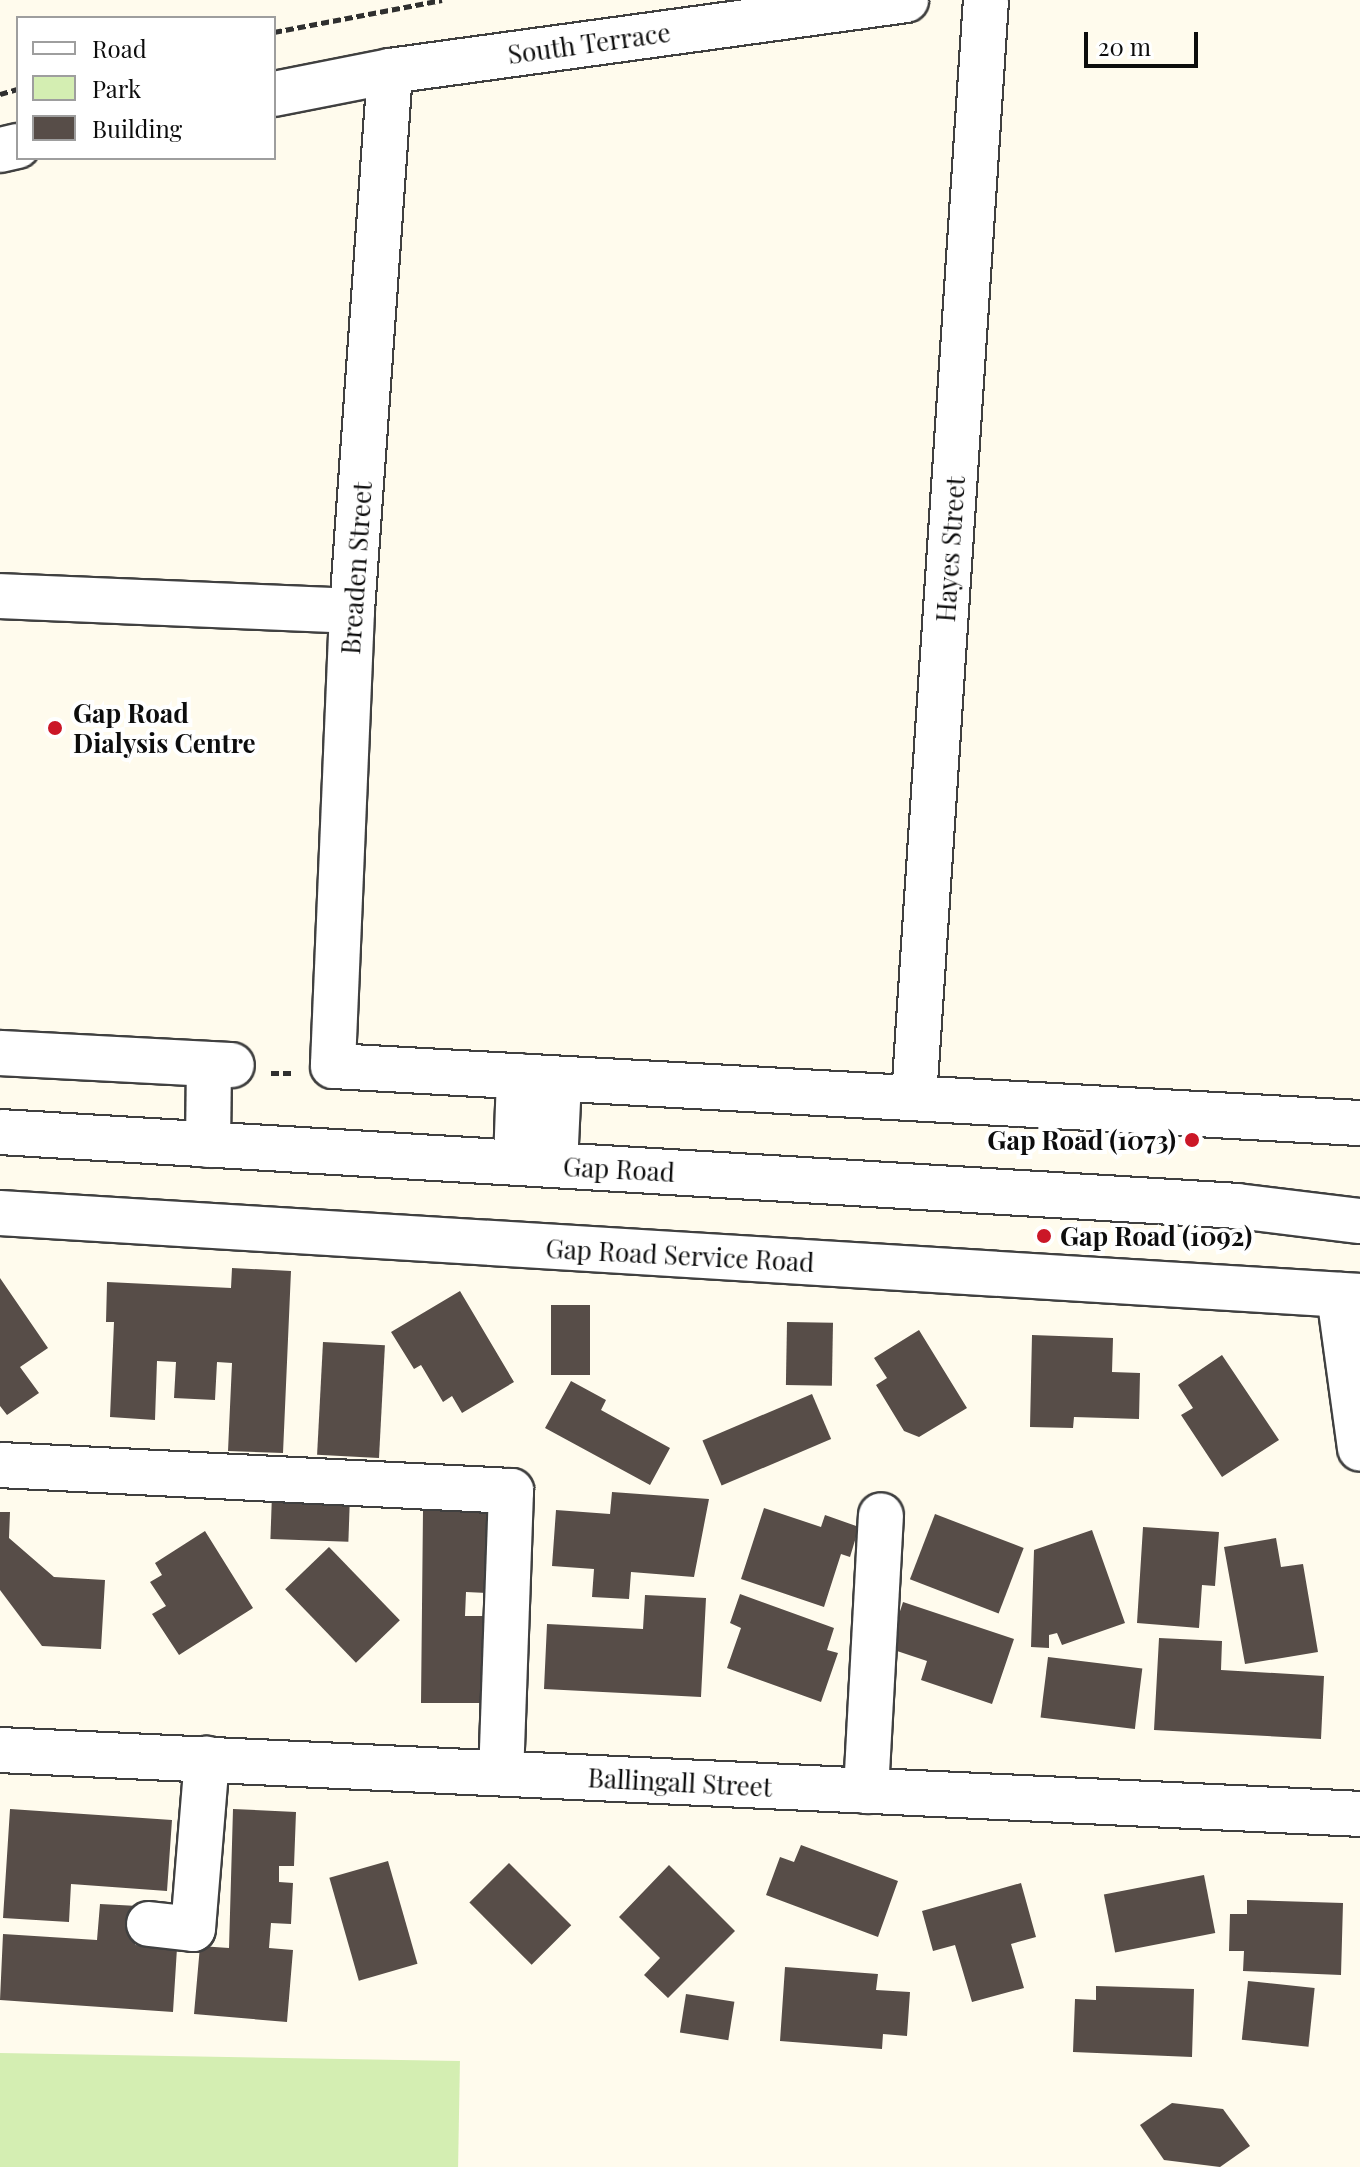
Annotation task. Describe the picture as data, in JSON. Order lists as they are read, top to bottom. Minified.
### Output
{"streets":{"street":["South Terrace","Hayes Street","Breaden Street","Gap Road","Gap Road Service Road","Ballingall Street"]},"crossings":[["South Terrace","Breaden Street"]],"places":["Gap Road Dialysis Centre","Gap Road (1073)","Gap Road (1092)"],"legend":["Road","Park","Building"],"scale_bar":"20 m"}
